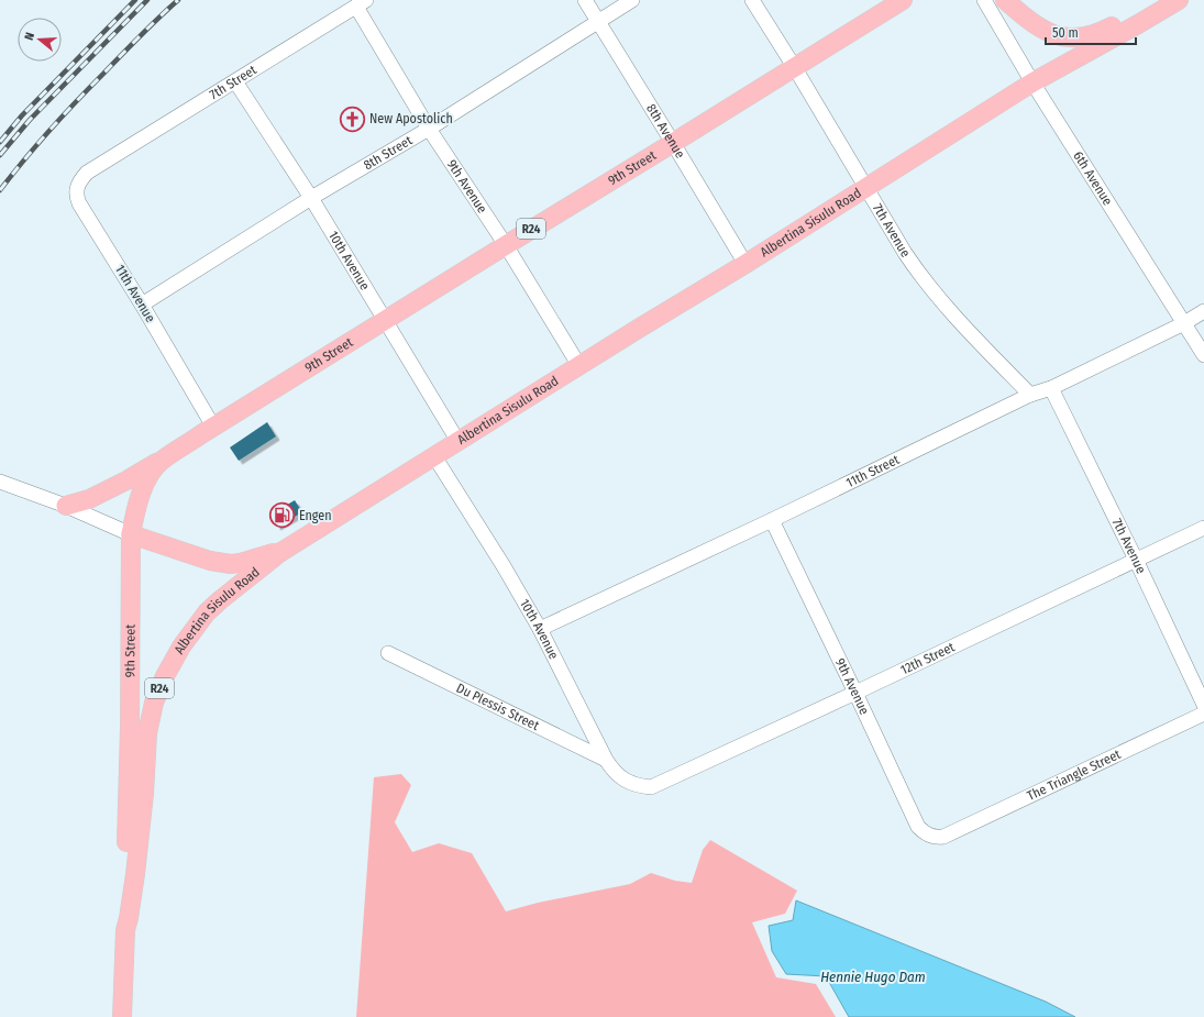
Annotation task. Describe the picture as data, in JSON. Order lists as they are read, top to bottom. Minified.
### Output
{"streets":{"main road":["9th Street","Albertina Sisulu Road","R24"],"street":["7th Street","8th Avenue","8th Street","6th Avenue","9th Avenue","7th Avenue","10th Avenue","11th Avenue","11th Street","12th Street","Du Plessis Street","The Triangle Street"]},"crossings":[["7th Street","9th Avenue"],["7th Street","10th Avenue"],["7th Street","11th Avenue"],["8th Avenue","8th Street"],["8th Avenue","9th Street"],["8th Avenue","Albertina Sisulu Road"],["8th Street","9th Avenue"],["8th Street","10th Avenue"],["8th Street","11th Avenue"],["9th Street","9th Avenue"],["9th Street","Albertina Sisulu Road"],["9th Street","7th Avenue"],["9th Street","10th Avenue"],["9th Street","11th Avenue"],["6th Avenue","Albertina Sisulu Road"],["6th Avenue","11th Street"],["9th Avenue","Albertina Sisulu Road"],["9th Avenue","11th Street"],["9th Avenue","12th Street"],["9th Avenue","The Triangle Street"],["Albertina Sisulu Road","7th Avenue"],["Albertina Sisulu Road","10th Avenue"],["7th Avenue","11th Street"],["7th Avenue","12th Street"],["10th Avenue","11th Street"],["10th Avenue","12th Street"],["10th Avenue","Du Plessis Street"]],"water":["Hennie Hugo Dam"],"places":{"church":["New Apostolich"],"fuel station":["Engen"]},"scale_bar":"50 m","north":"left"}
